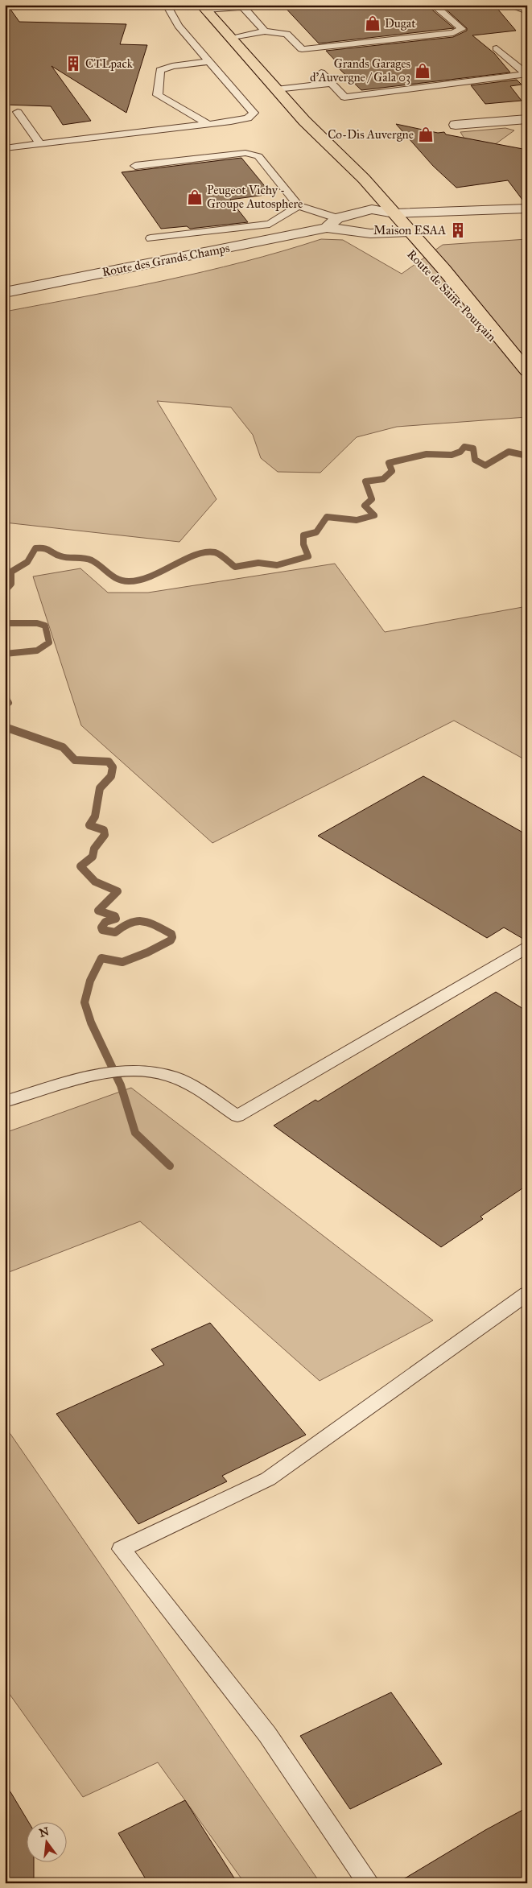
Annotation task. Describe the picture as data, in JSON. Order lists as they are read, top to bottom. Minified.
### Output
{"streets":{"main road":["Route de Saint-Pourçain"],"street":["Route des Grands Champs"]},"crossings":[["Route des Grands Champs","Route de Saint-Pourçain"]],"places":{"shop":["Dugat","Grands Garages d'Auvergne / Gala 03","Co-Dis Auvergne","Peugeot Vichy - Groupe Autosphere"],"building":["CTLpack","Maison ESAA"]},"north":"top"}
